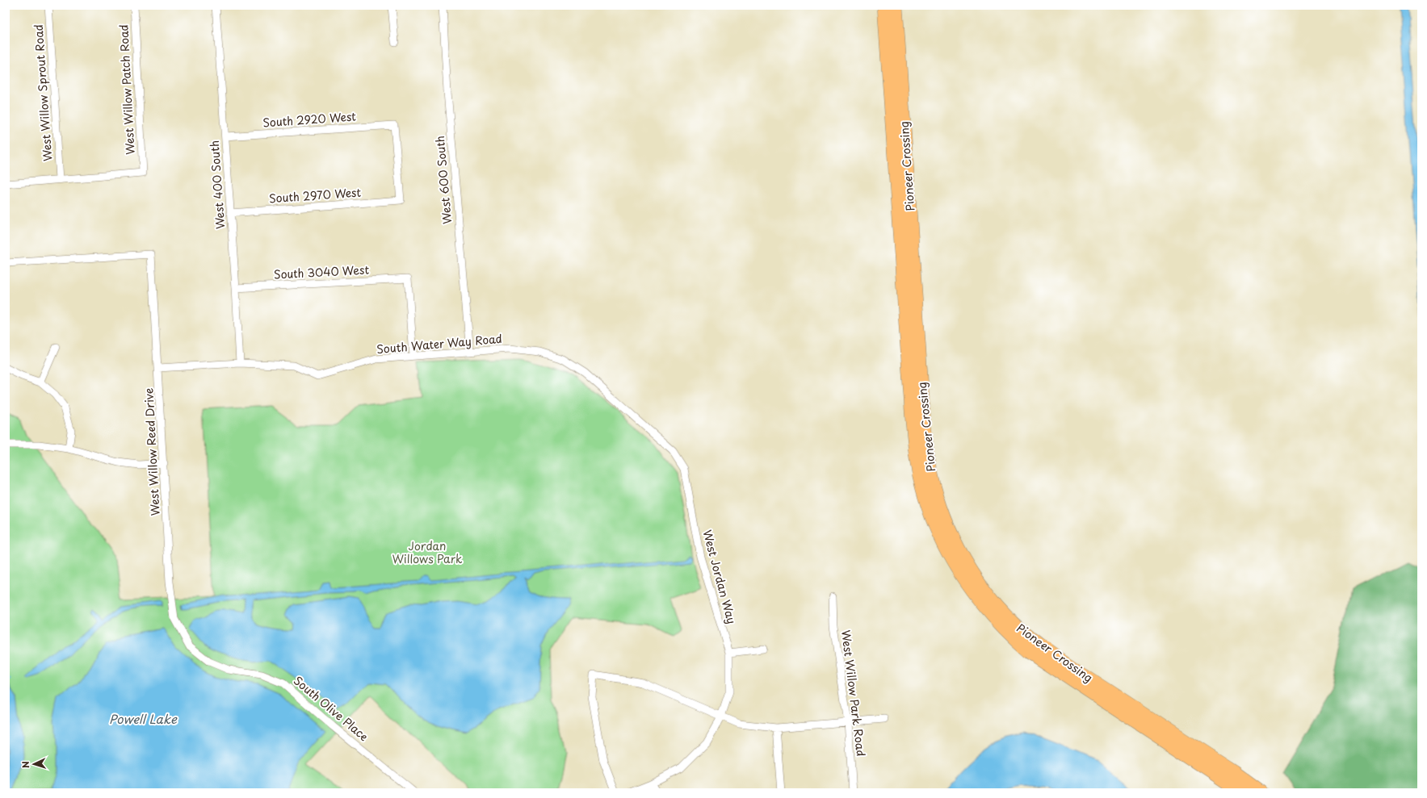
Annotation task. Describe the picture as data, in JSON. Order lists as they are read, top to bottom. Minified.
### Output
{"streets":{"highway":["Pioneer Crossing"],"street":["West Willow Patch Road","West Willow Sprout Road","South 2920 West","West 600 South","West 400 South","South 2970 West","South 3040 West","South Water Way Road","West Willow Reed Drive","West Jordan Way","West Willow Park Road","South Olive Place"]},"crossings":[["West Willow Patch Road","West Willow Sprout Road"],["South 2920 West","West 400 South"],["South 2920 West","South 2970 West"],["West 600 South","South Water Way Road"],["West 400 South","South 2970 West"],["West 400 South","South 3040 West"],["West 400 South","South Water Way Road"],["South 3040 West","South Water Way Road"],["South Water Way Road","West Willow Reed Drive"],["South Water Way Road","West Jordan Way"],["West Willow Reed Drive","South Olive Place"]],"water":["Powell Lake"],"parks":["Jordan Willows Park"],"north":"left"}
